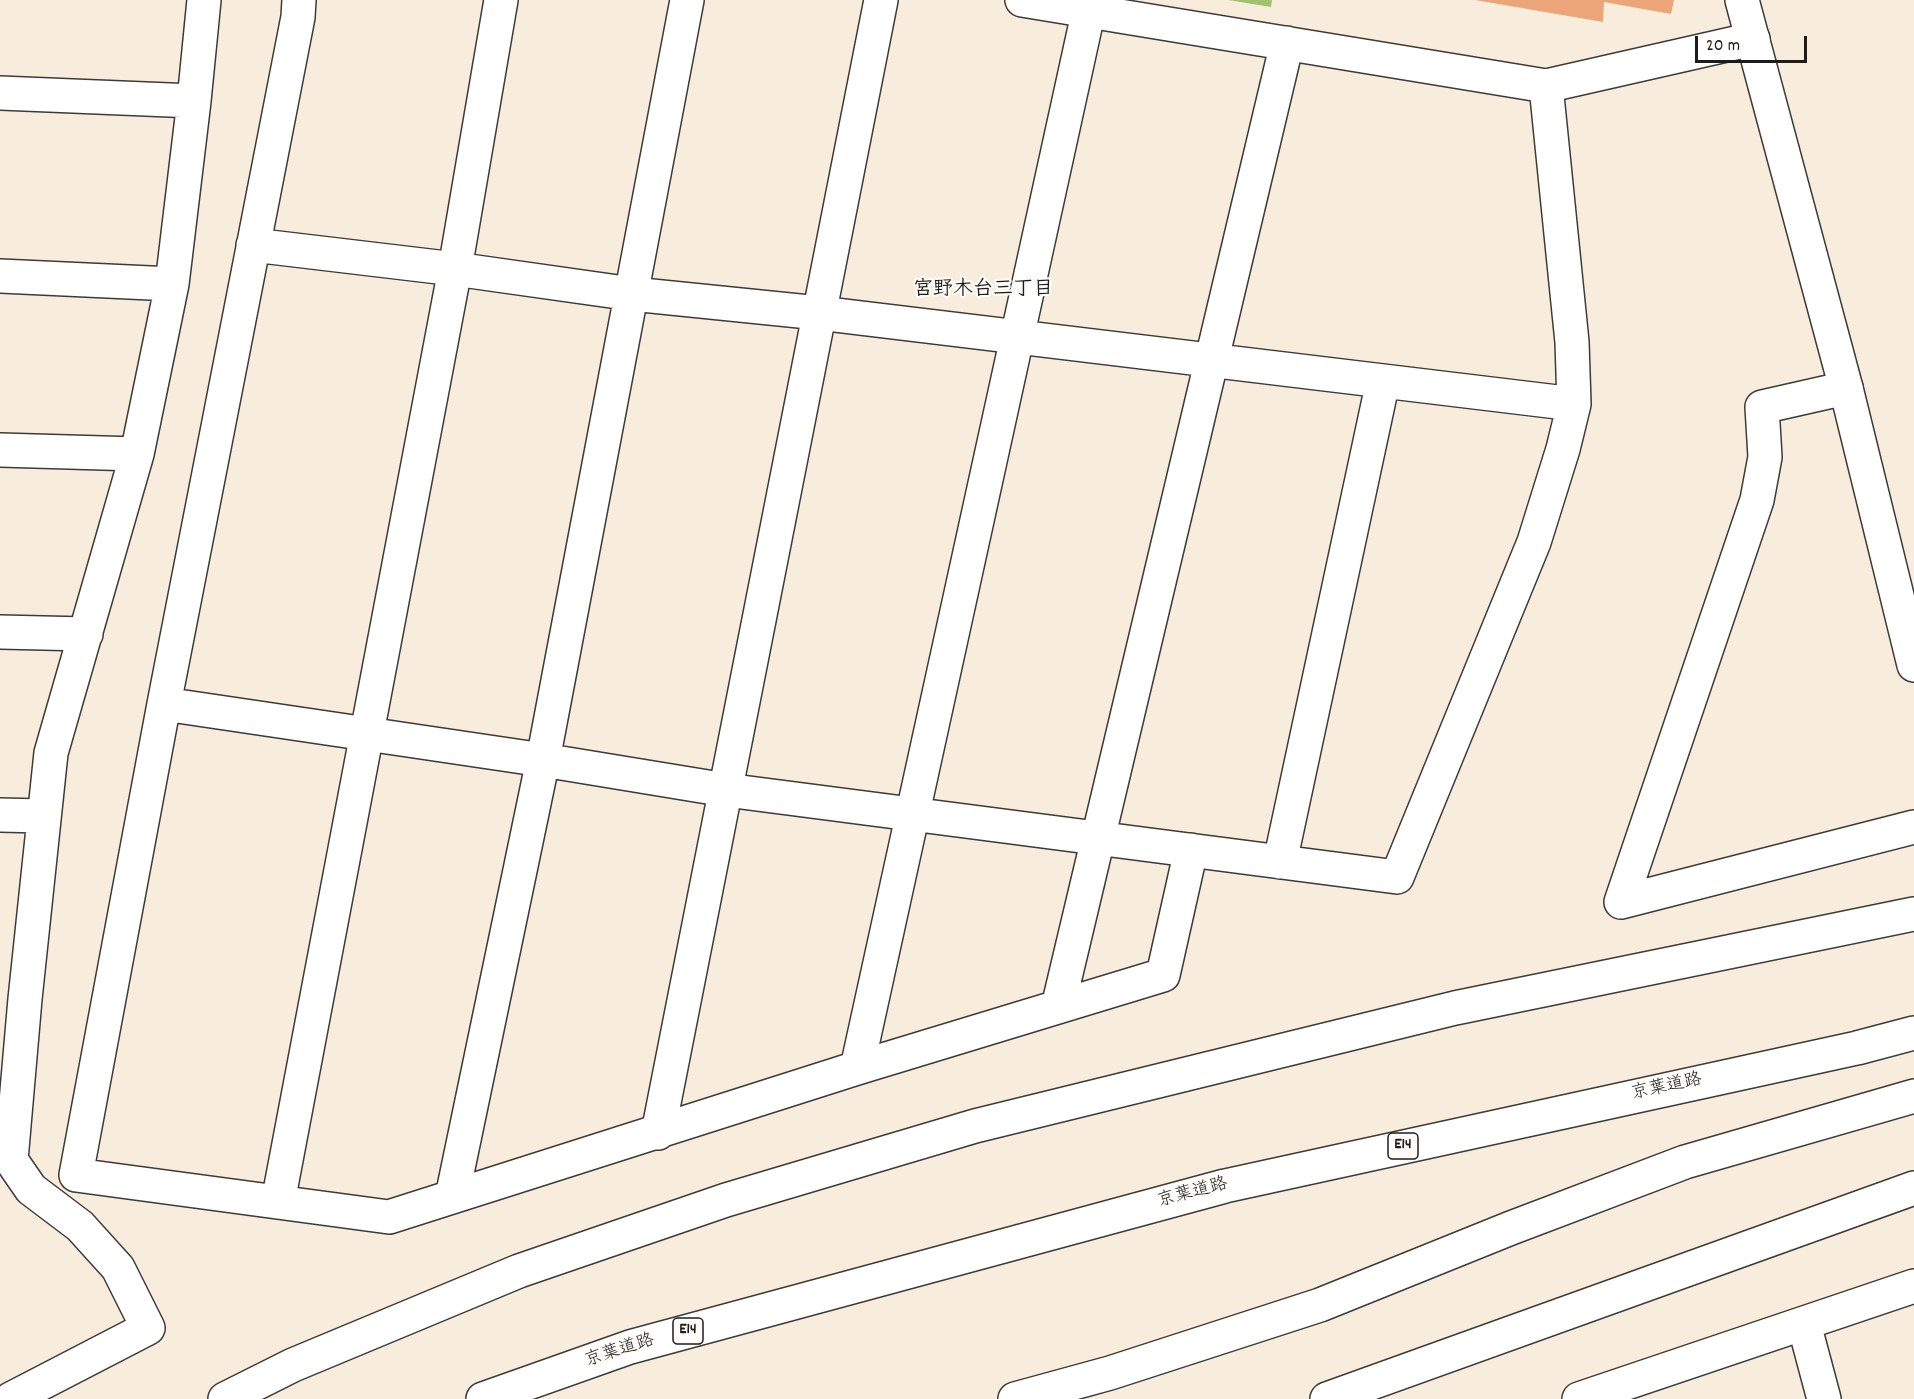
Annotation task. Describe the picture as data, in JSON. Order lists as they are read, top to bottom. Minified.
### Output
{"streets":{"main road":["京葉道路","E14"]},"districts":["宮野木台三丁目"],"scale_bar":"20 m"}
